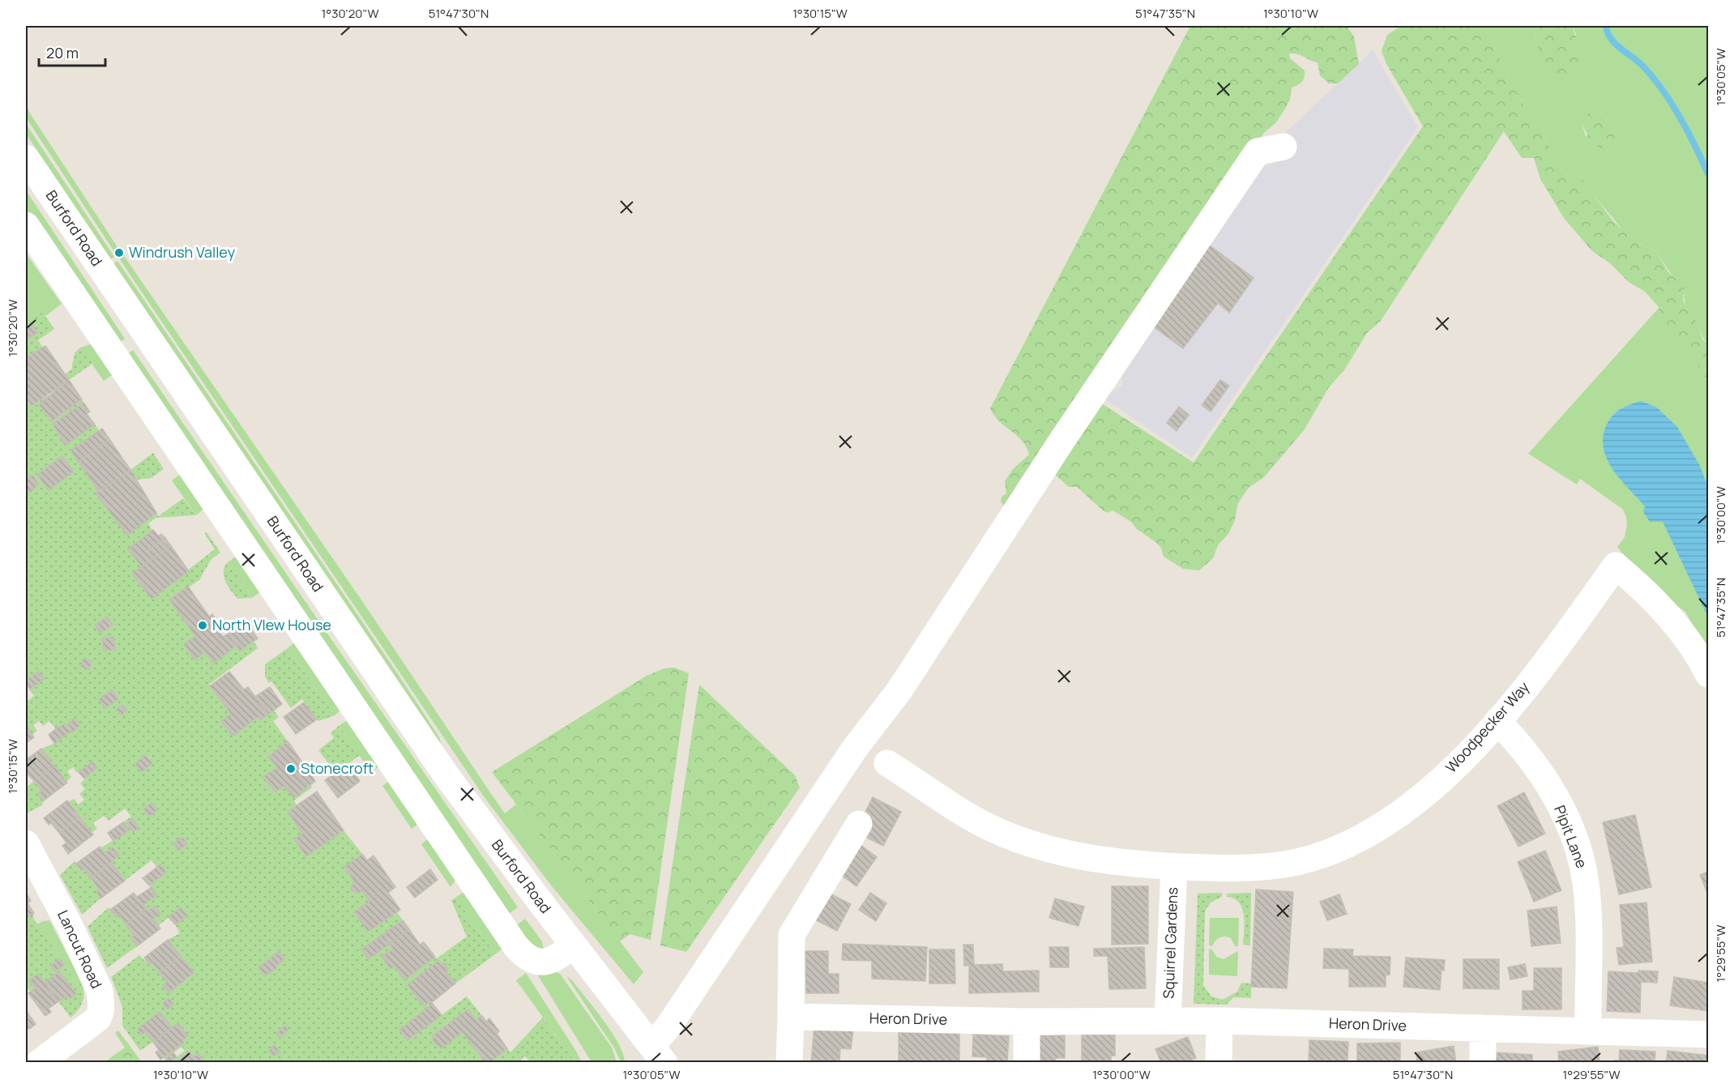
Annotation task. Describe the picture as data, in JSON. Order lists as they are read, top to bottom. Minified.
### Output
{"streets":{"street":["Burford Road","Woodpecker Way","Pipit Lane","Squirrel Gardens","Lancut Road","Heron Drive"]},"crossings":[["Woodpecker Way","Pipit Lane"],["Woodpecker Way","Squirrel Gardens"],["Pipit Lane","Heron Drive"],["Squirrel Gardens","Heron Drive"]],"places":["Windrush Valley","North Vlew House","Stonecroft"],"scale_bar":"20 m","coordinates":["1°30'20\"W","51°47'30\"N","1°30'15\"W","51°47'35\"N","1°30'10\"W","1°30'05\"W","1°30'00\"W","1°29'55\"W"]}
